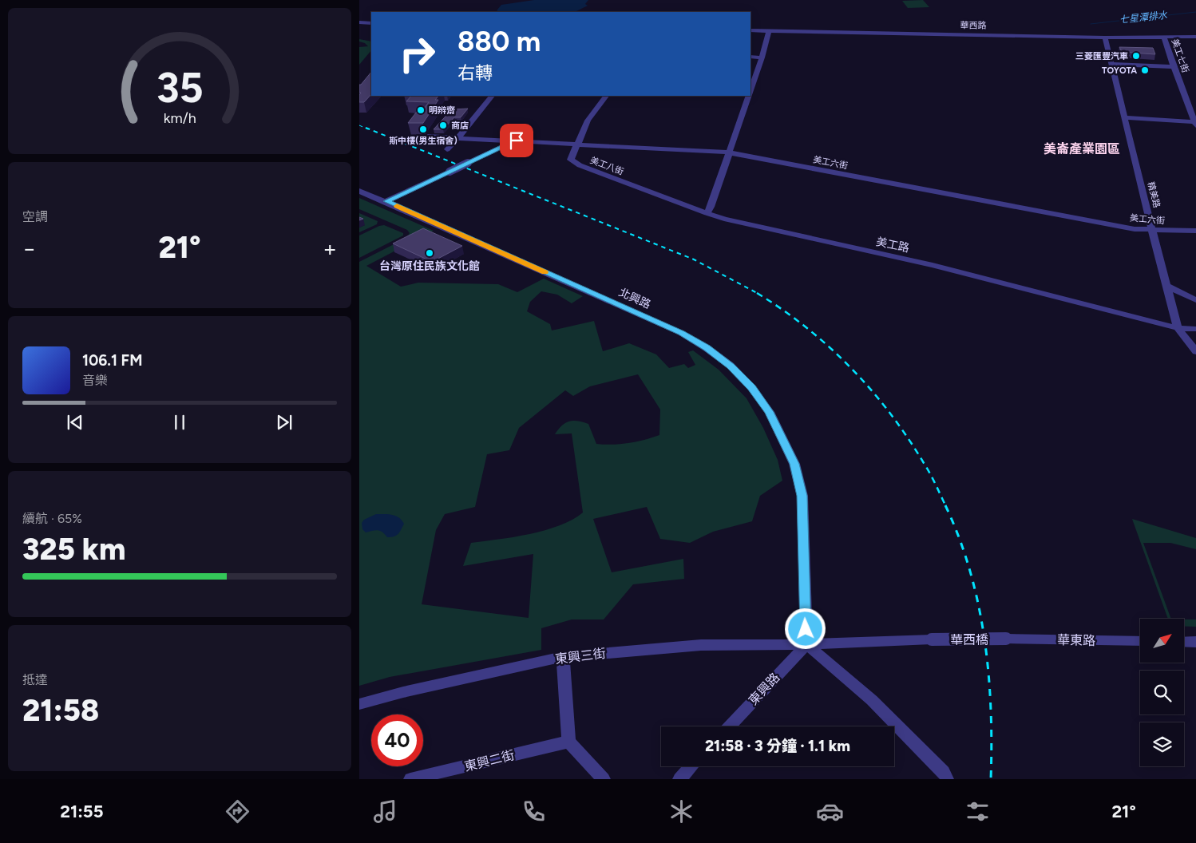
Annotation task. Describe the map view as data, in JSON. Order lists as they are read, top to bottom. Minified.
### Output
{"streets":{"street":["華西路","美工七街","美工六街","美工八街","精美路","美工路","北興路","華西橋","華東路","東興三街","東興路","東興二街"]},"crossings":[["華西路","美工七街"],["華西路","精美路"],["美工六街","美工八街"],["美工六街","精美路"],["美工八街","美工路"],["精美路","美工路"],["北興路","華西橋"],["北興路","東興三街"],["北興路","東興路"],["華西橋","華東路"],["華西橋","東興三街"],["華西橋","東興路"],["東興三街","東興路"]],"districts":["美崙產業園區"],"water":["七星潭排水"],"places":["三菱匯豐汽車","TOYOTA","明辨齋","商店","斯中樓(男生宿舍)","台灣原住民族文化館"],"north":"top right","page":{"turn":["880 m","右轉"],"tile":["空調",["續航 · 65%","325 km"],["抵達","21:58"]],"heat":["−","21°","+"],"song":["106.1 FM","音樂"],"limit":"40","trip":"21:58 · 3 分鐘 · 1.1 km","tabs":["21:55","21°"],"gauge":["35","km/h"]}}
